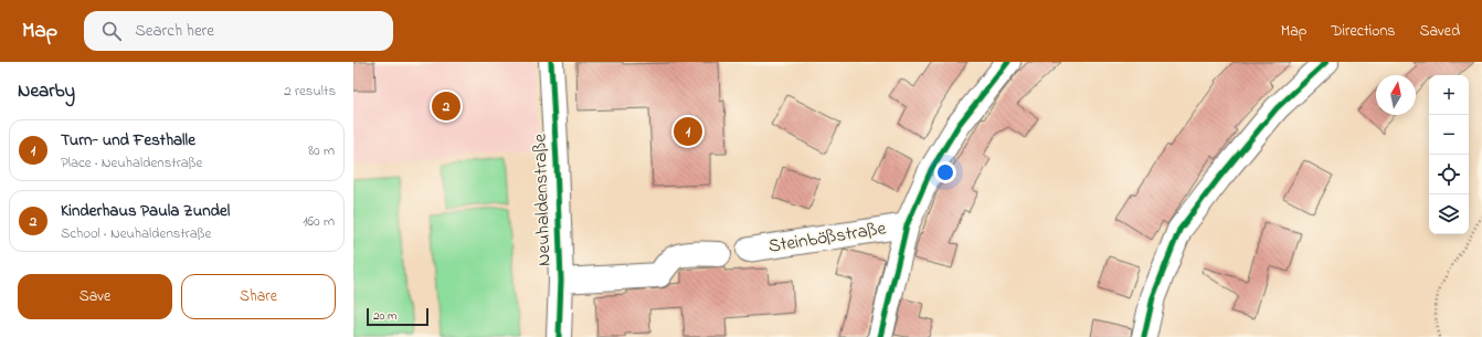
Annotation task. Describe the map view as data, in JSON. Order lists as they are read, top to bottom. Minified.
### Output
{"streets":{"street":["Neuhaldenstraße","Steinbößstraße"]},"scale_bar":"20 m","north":"top","page":{"header":"Map","search":"Search here","nav":["Map","Directions","Saved"],"heading":["Nearby","2 results"],"map_buttons":["+","−"],"pins":["2","1"],"list":[{"mark":"1","name":"Turn- und Festhalle","note":"Place · Neuhaldenstraße","value":"80 m"},{"mark":"2","name":"Kinderhaus Paula Zundel","note":"School · Neuhaldenstraße","value":"160 m"}],"buttons":["Save","Share"],"scale":"20 m"}}
